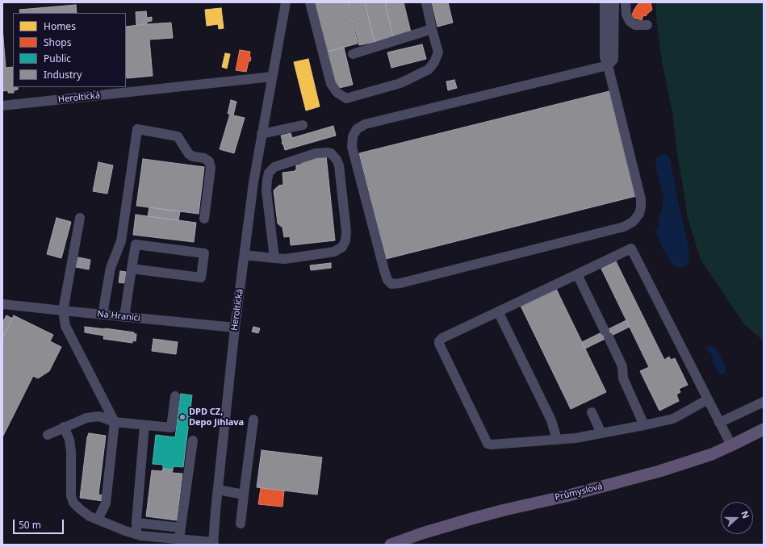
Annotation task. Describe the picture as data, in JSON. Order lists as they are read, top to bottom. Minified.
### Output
{"streets":{"main road":["Průmyslová"],"street":["Heroltická","Na Hranici"]},"crossings":[["Heroltická","Na Hranici"]],"places":["DPD CZ, Depo Jihlava"],"legend":["Homes","Shops","Public","Industry"],"scale_bar":"50 m","north":"right"}
